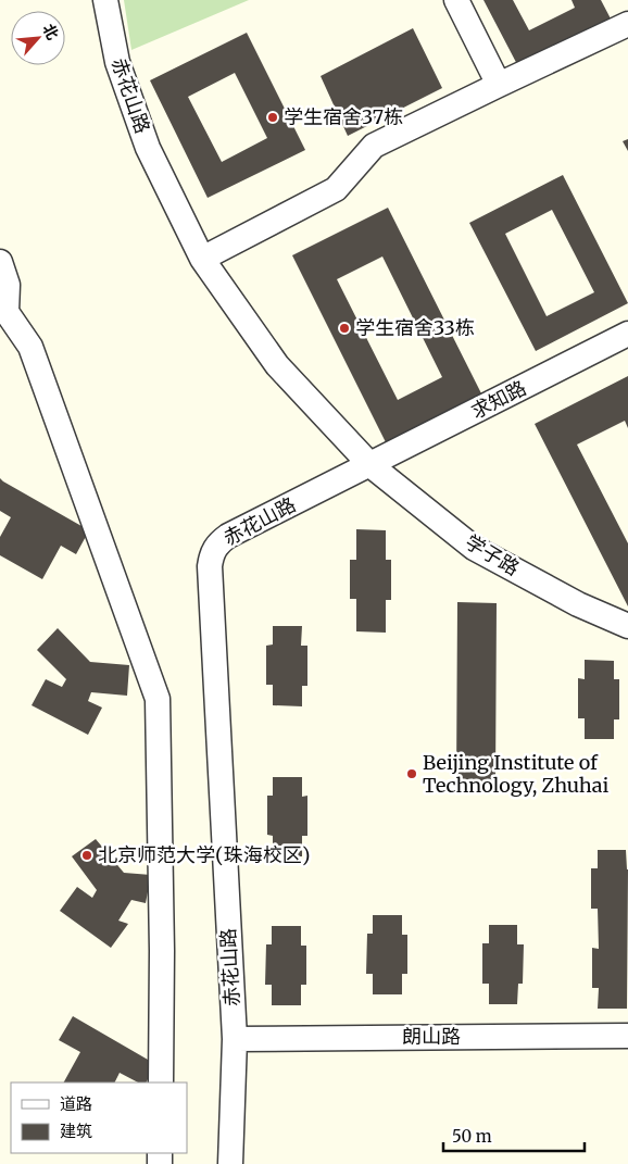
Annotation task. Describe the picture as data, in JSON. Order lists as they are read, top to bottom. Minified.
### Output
{"streets":{"street":["赤花山路","求知路","学子路","朗山路"]},"crossings":[["赤花山路","求知路"],["赤花山路","学子路"],["赤花山路","朗山路"],["求知路","学子路"]],"places":["学生宿舍37栋","学生宿舍33栋","Beijing Institute of Technology, Zhuhai","北京师范大学(珠海校区)"],"legend":["道路","建筑"],"scale_bar":"50 m","north":"top right"}
